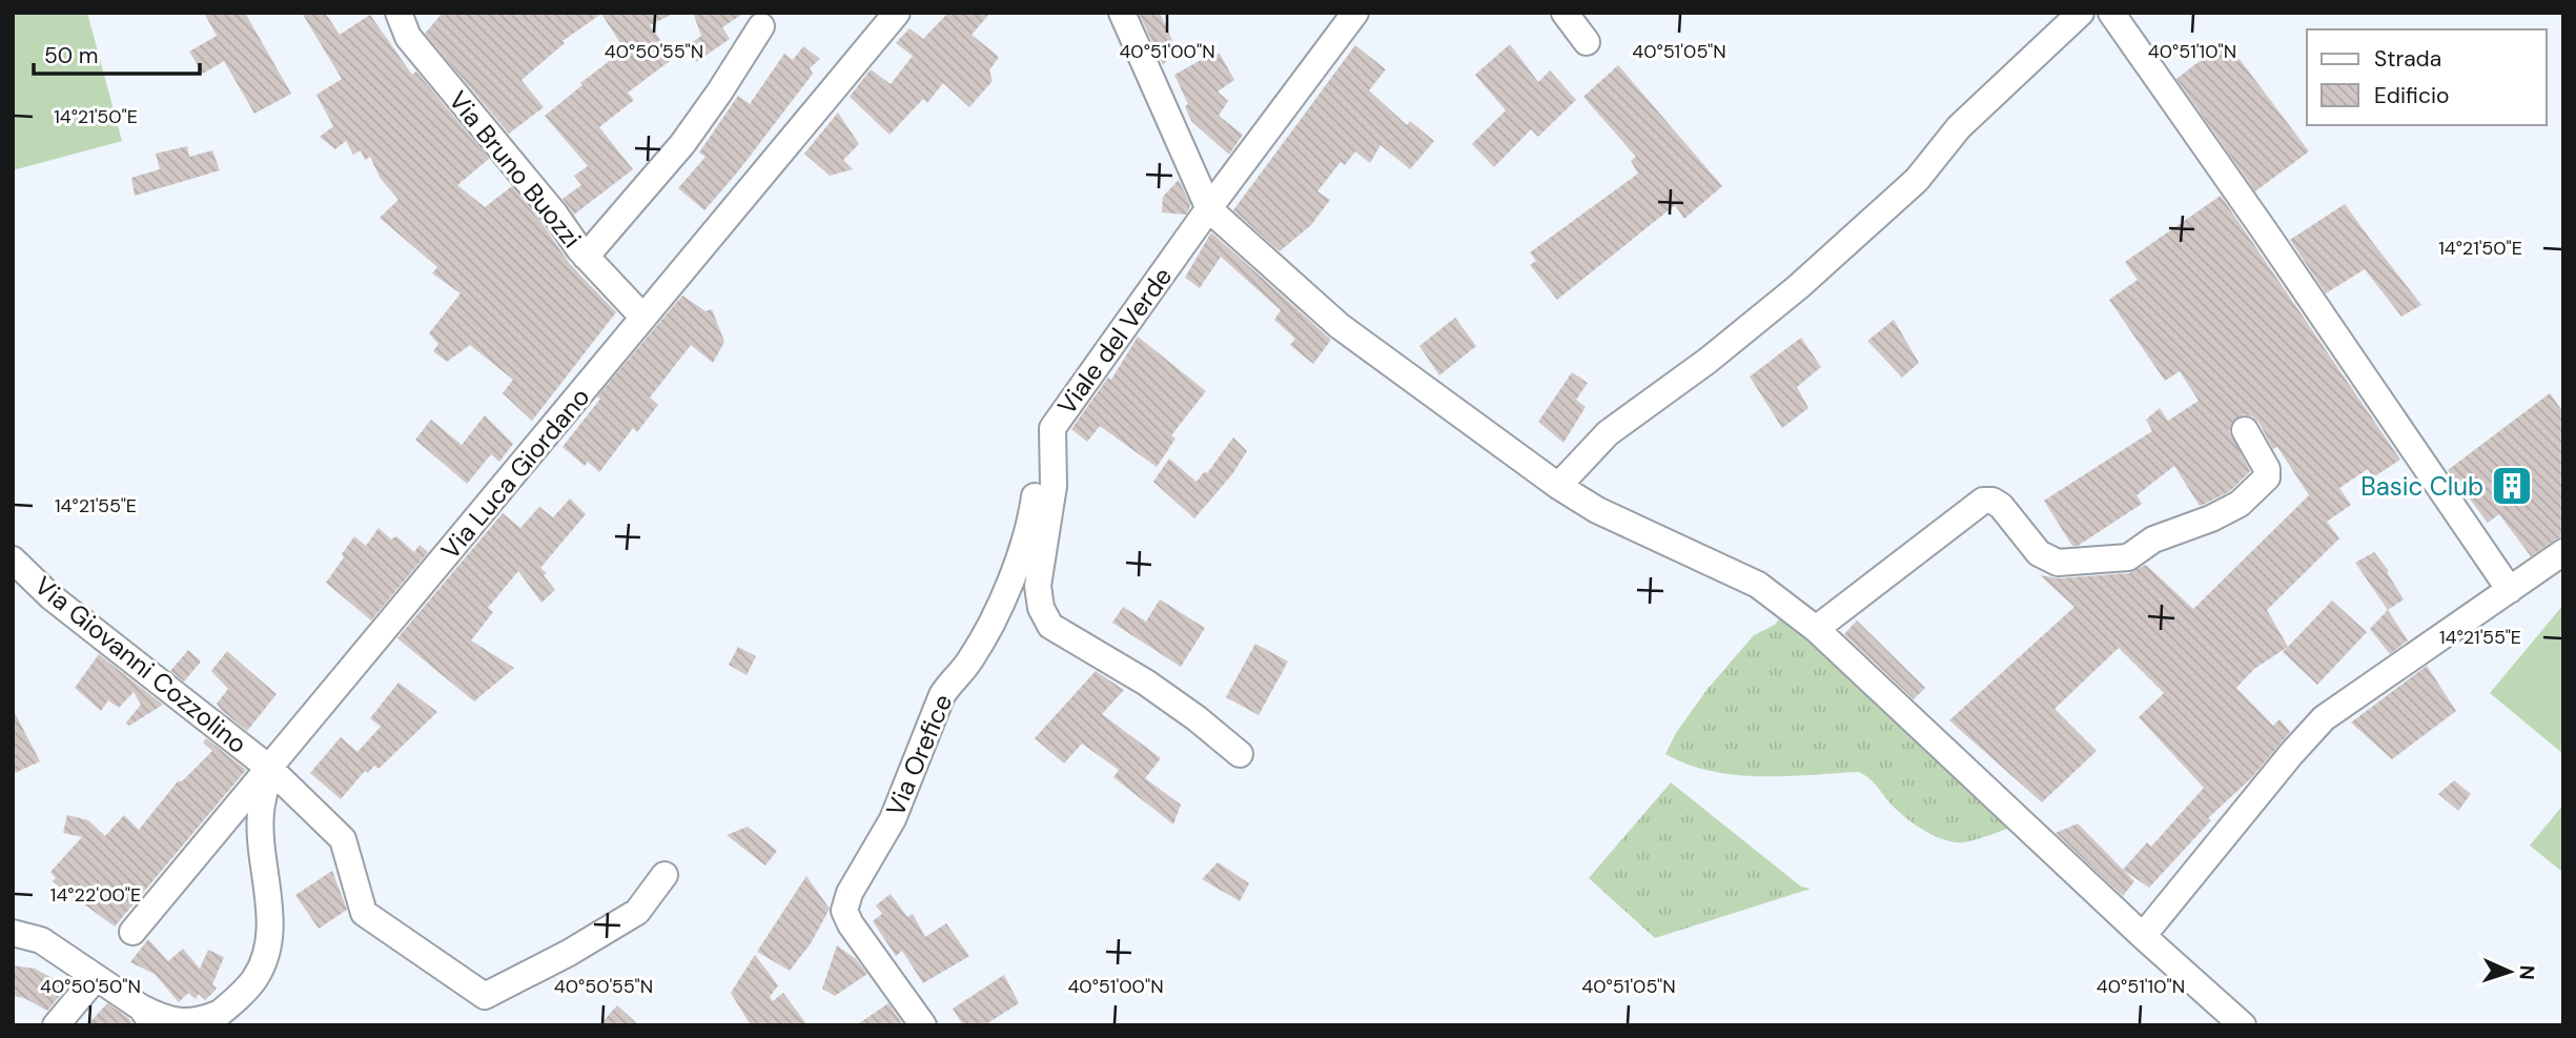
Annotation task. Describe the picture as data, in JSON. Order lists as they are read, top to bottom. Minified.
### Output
{"streets":{"street":["Via Bruno Buozzi","Viale del Verde","Via Luca Giordano","Via Giovanni Cozzolino","Via Orefice"]},"crossings":[["Via Bruno Buozzi","Via Luca Giordano"],["Viale del Verde","Via Orefice"],["Via Luca Giordano","Via Giovanni Cozzolino"]],"places":{"building":["Basic Club"]},"legend":["Strada","Edificio"],"scale_bar":"50 m","north":"right","coordinates":["40°50'55\"N","40°51'00\"N","40°51'05\"N","40°51'10\"N","14°21'50\"E","14°21'55\"E","14°22'00\"E","40°50'50\"N"]}
